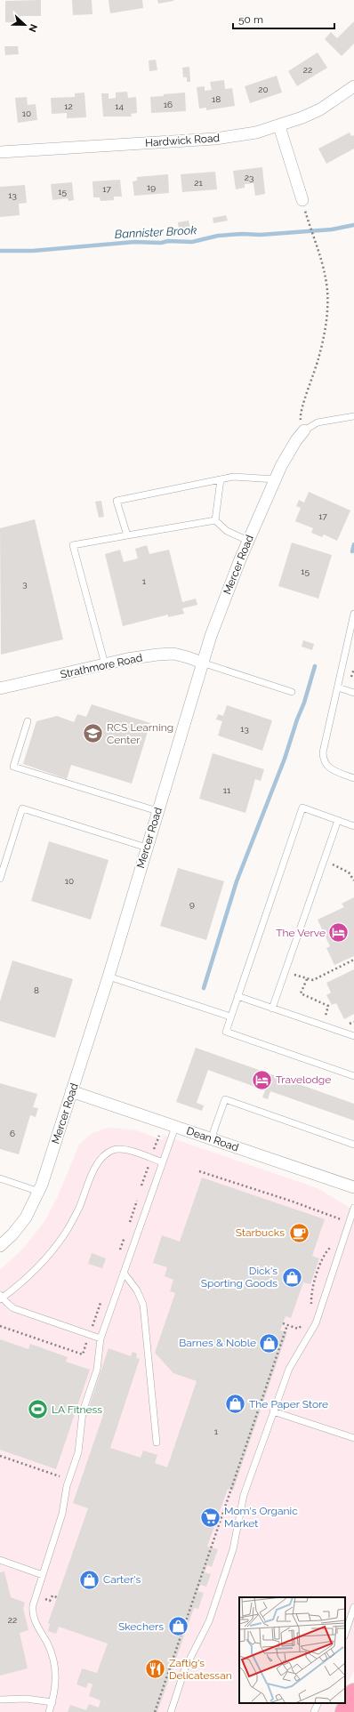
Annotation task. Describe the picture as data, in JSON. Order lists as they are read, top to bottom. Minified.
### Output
{"streets":{"street":["Hardwick Road","Mercer Road","Strathmore Road","Dean Road"]},"crossings":[["Mercer Road","Strathmore Road"],["Mercer Road","Dean Road"]],"water":["Bannister Brook"],"places":{"school or university":["RCS Learning Center"],"hotel":["The Verve","Travelodge"],"cafe":["Starbucks"],"shop":["Dick's Sporting Goods","Barnes & Noble","The Paper Store","Carter's","Skechers"],"sports":["LA Fitness"],"supermarket":["Mom's Organic Market"],"restaurant":["Zaftig's Delicatessan"]},"house_numbers":["22","20","18","16","12","14","10","23","21","19","17","15","13","17","15","1","3","13","11","10","9","8","6","1","22"],"scale_bar":"50 m","north":"right"}
